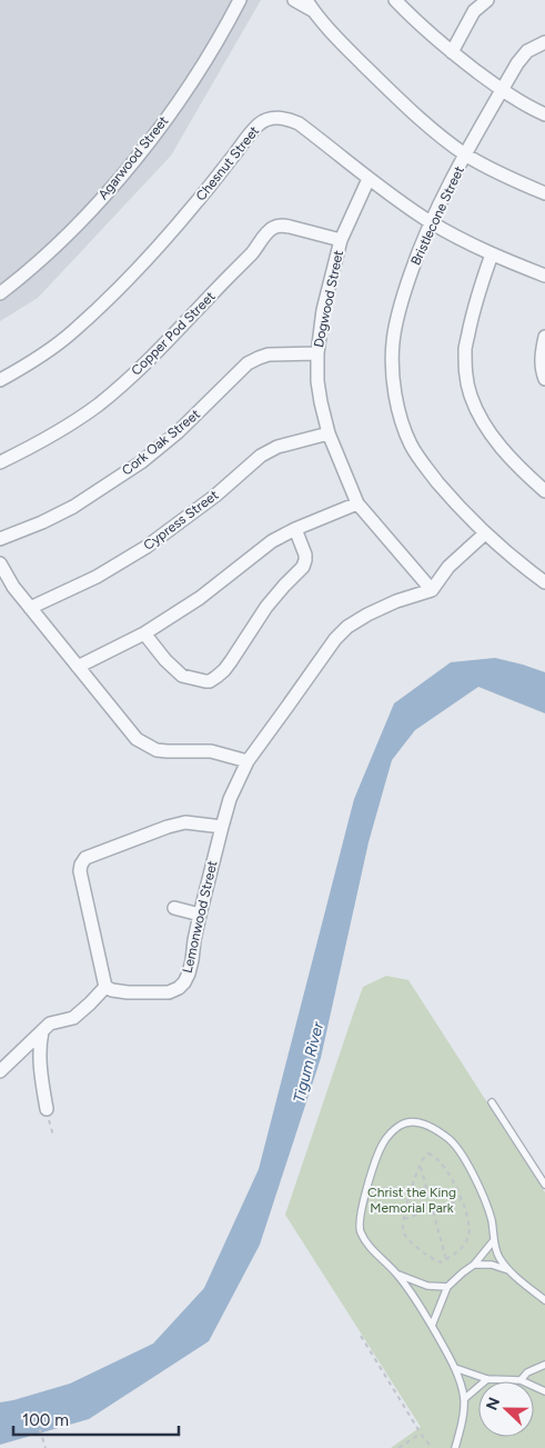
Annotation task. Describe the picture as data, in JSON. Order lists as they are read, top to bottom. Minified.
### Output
{"streets":{"street":["Agarwood Street","Chesnut Street","Bristlecone Street","Dogwood Street","Copper Pod Street","Cork Oak Street","Cypress Street","Lemonwood Street"]},"crossings":[["Chesnut Street","Bristlecone Street"],["Chesnut Street","Dogwood Street"],["Dogwood Street","Copper Pod Street"],["Dogwood Street","Cork Oak Street"],["Dogwood Street","Cypress Street"],["Dogwood Street","Lemonwood Street"]],"water":["Tigum River"],"parks":["Christ the King Memorial Park"],"scale_bar":"100 m","north":"left"}
